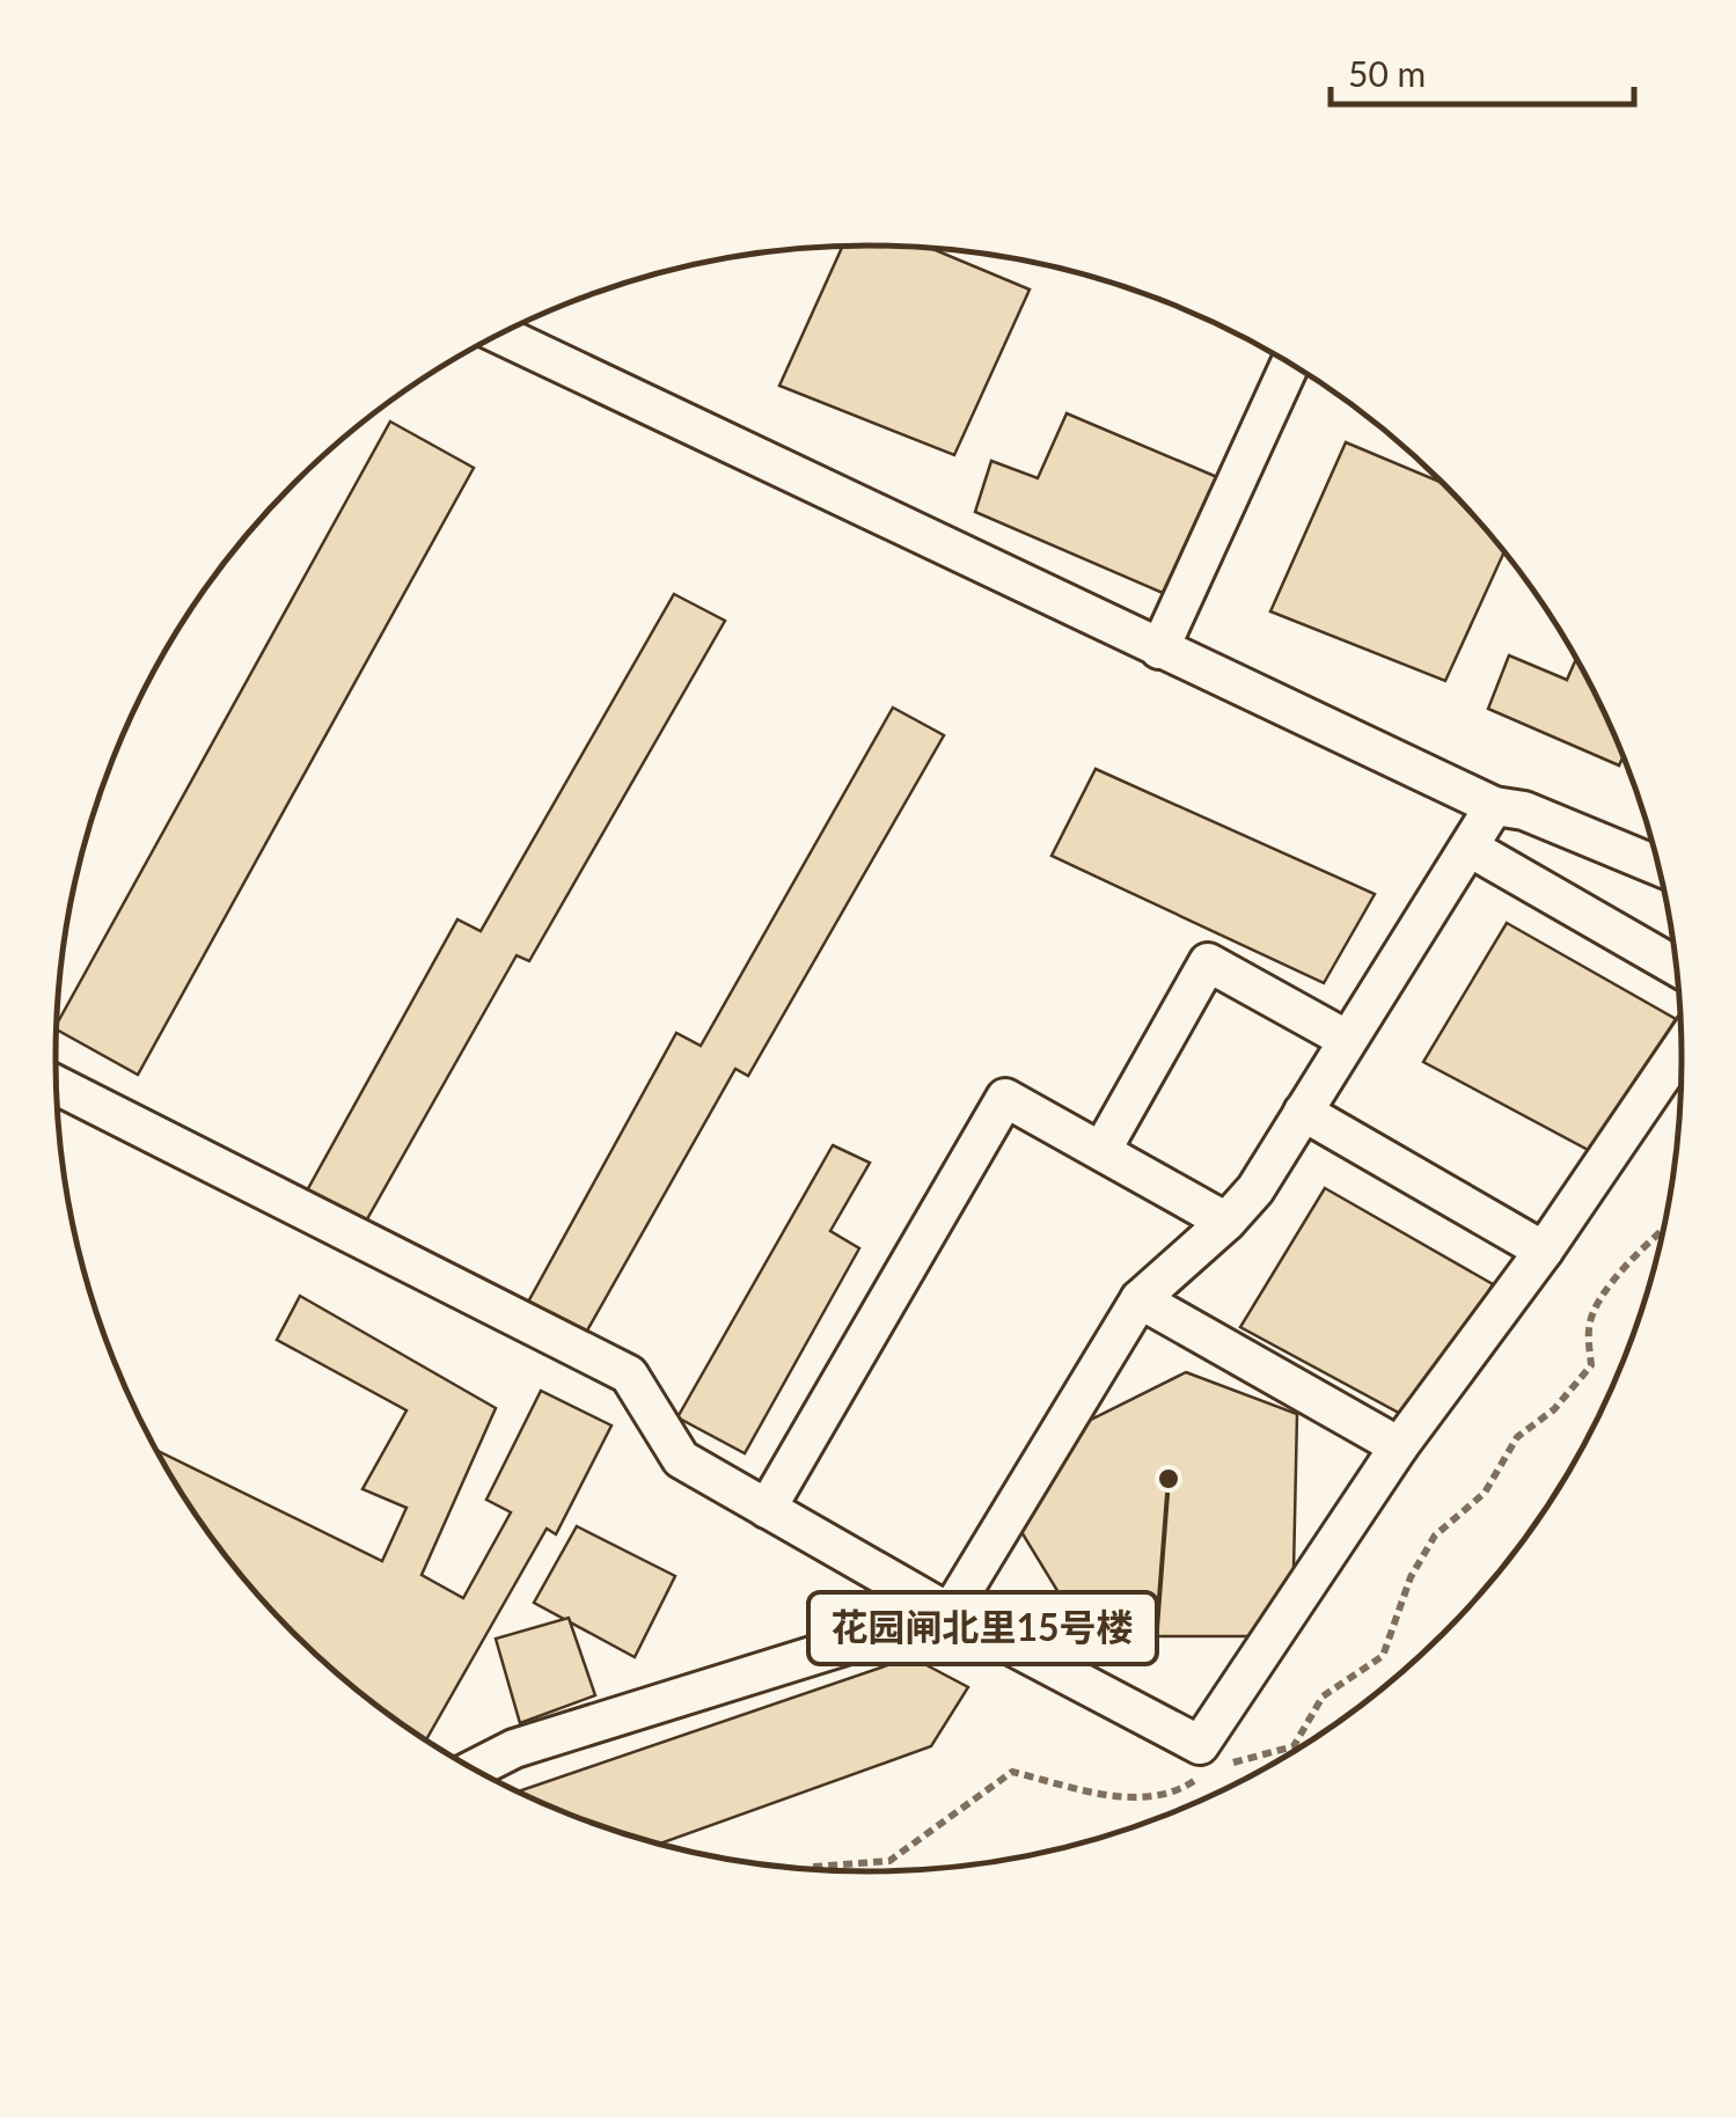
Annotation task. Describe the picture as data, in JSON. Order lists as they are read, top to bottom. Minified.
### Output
{"places":["花园闸北里15号楼"],"scale_bar":"50 m"}
